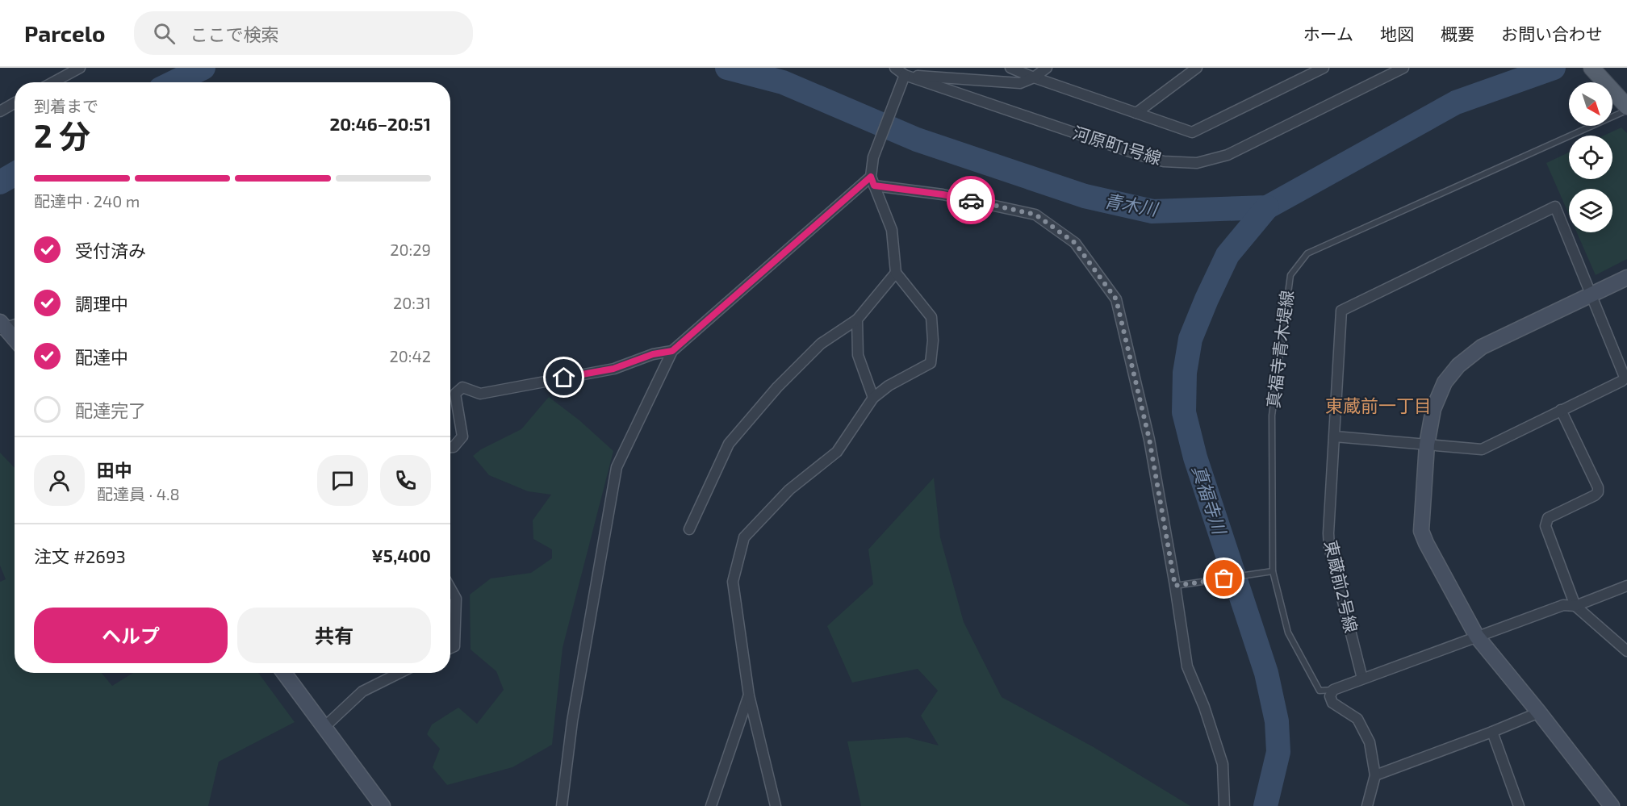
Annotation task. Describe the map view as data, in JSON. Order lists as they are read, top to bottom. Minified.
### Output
{"streets":{"street":["河原町1号線","東蔵前2号線"],"lane":["真福寺青木堤線"]},"districts":["東蔵前一丁目"],"water":["青木川","真福寺川"],"north":"bottom right","page":{"header":"Parcelo","search":"ここで検索","nav":["ホーム","地図","概要","お問い合わせ"],"heading":["2 分","到着まで","20:46–20:51"],"panel":["田中","配達員 · 4.8","注文 #2693","¥5,400"],"bar":"配達中 · 240 m","list":[["受付済み","20:29"],["調理中","20:31"],["配達中","20:42"],"配達完了"],"buttons":["ヘルプ","共有"]}}
